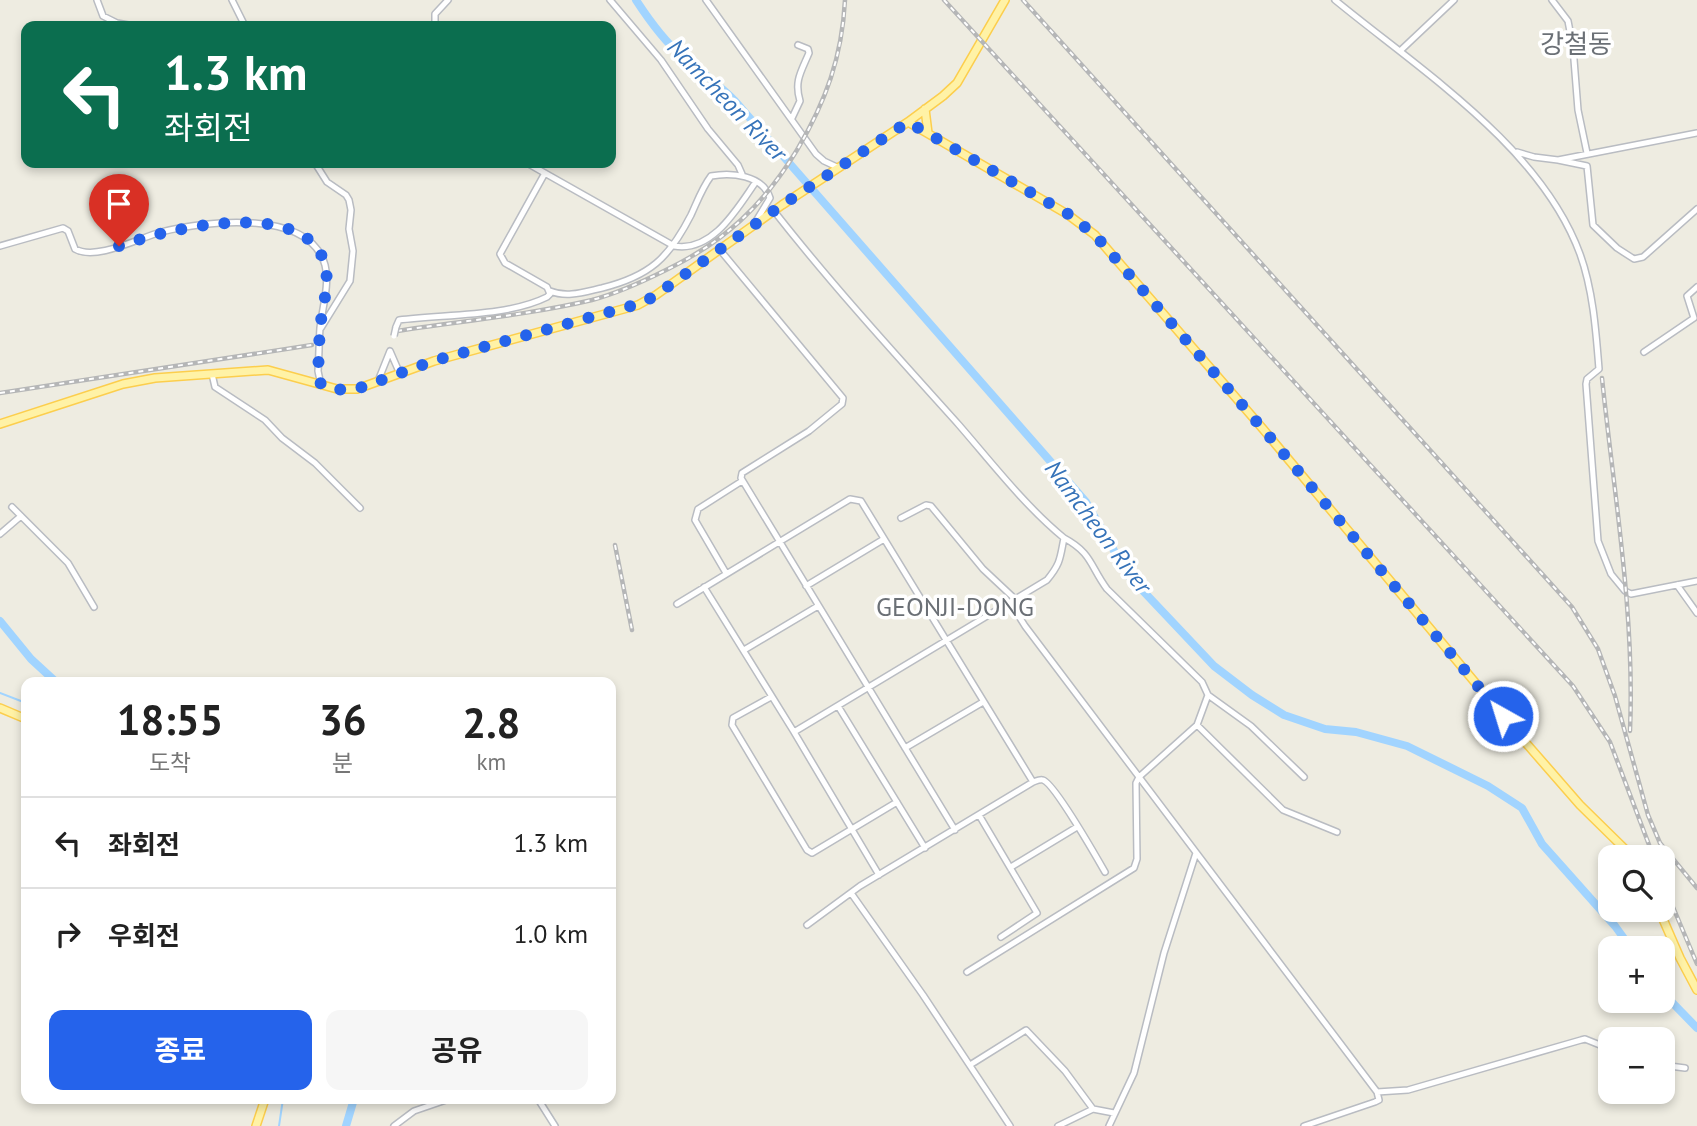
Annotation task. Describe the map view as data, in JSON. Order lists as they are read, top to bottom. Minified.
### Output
{"districts":["강철동","GEONJI-DONG"],"water":["Namcheon River"],"page":{"turn":["1.3 km","좌회전"],"eta":["18:55","도착","36","분","2.8","km"],"list":[{"name":"좌회전","value":"1.3 km"},{"name":"우회전","value":"1.0 km"}],"map_buttons":["+","−"],"buttons":["종료","공유"]}}
